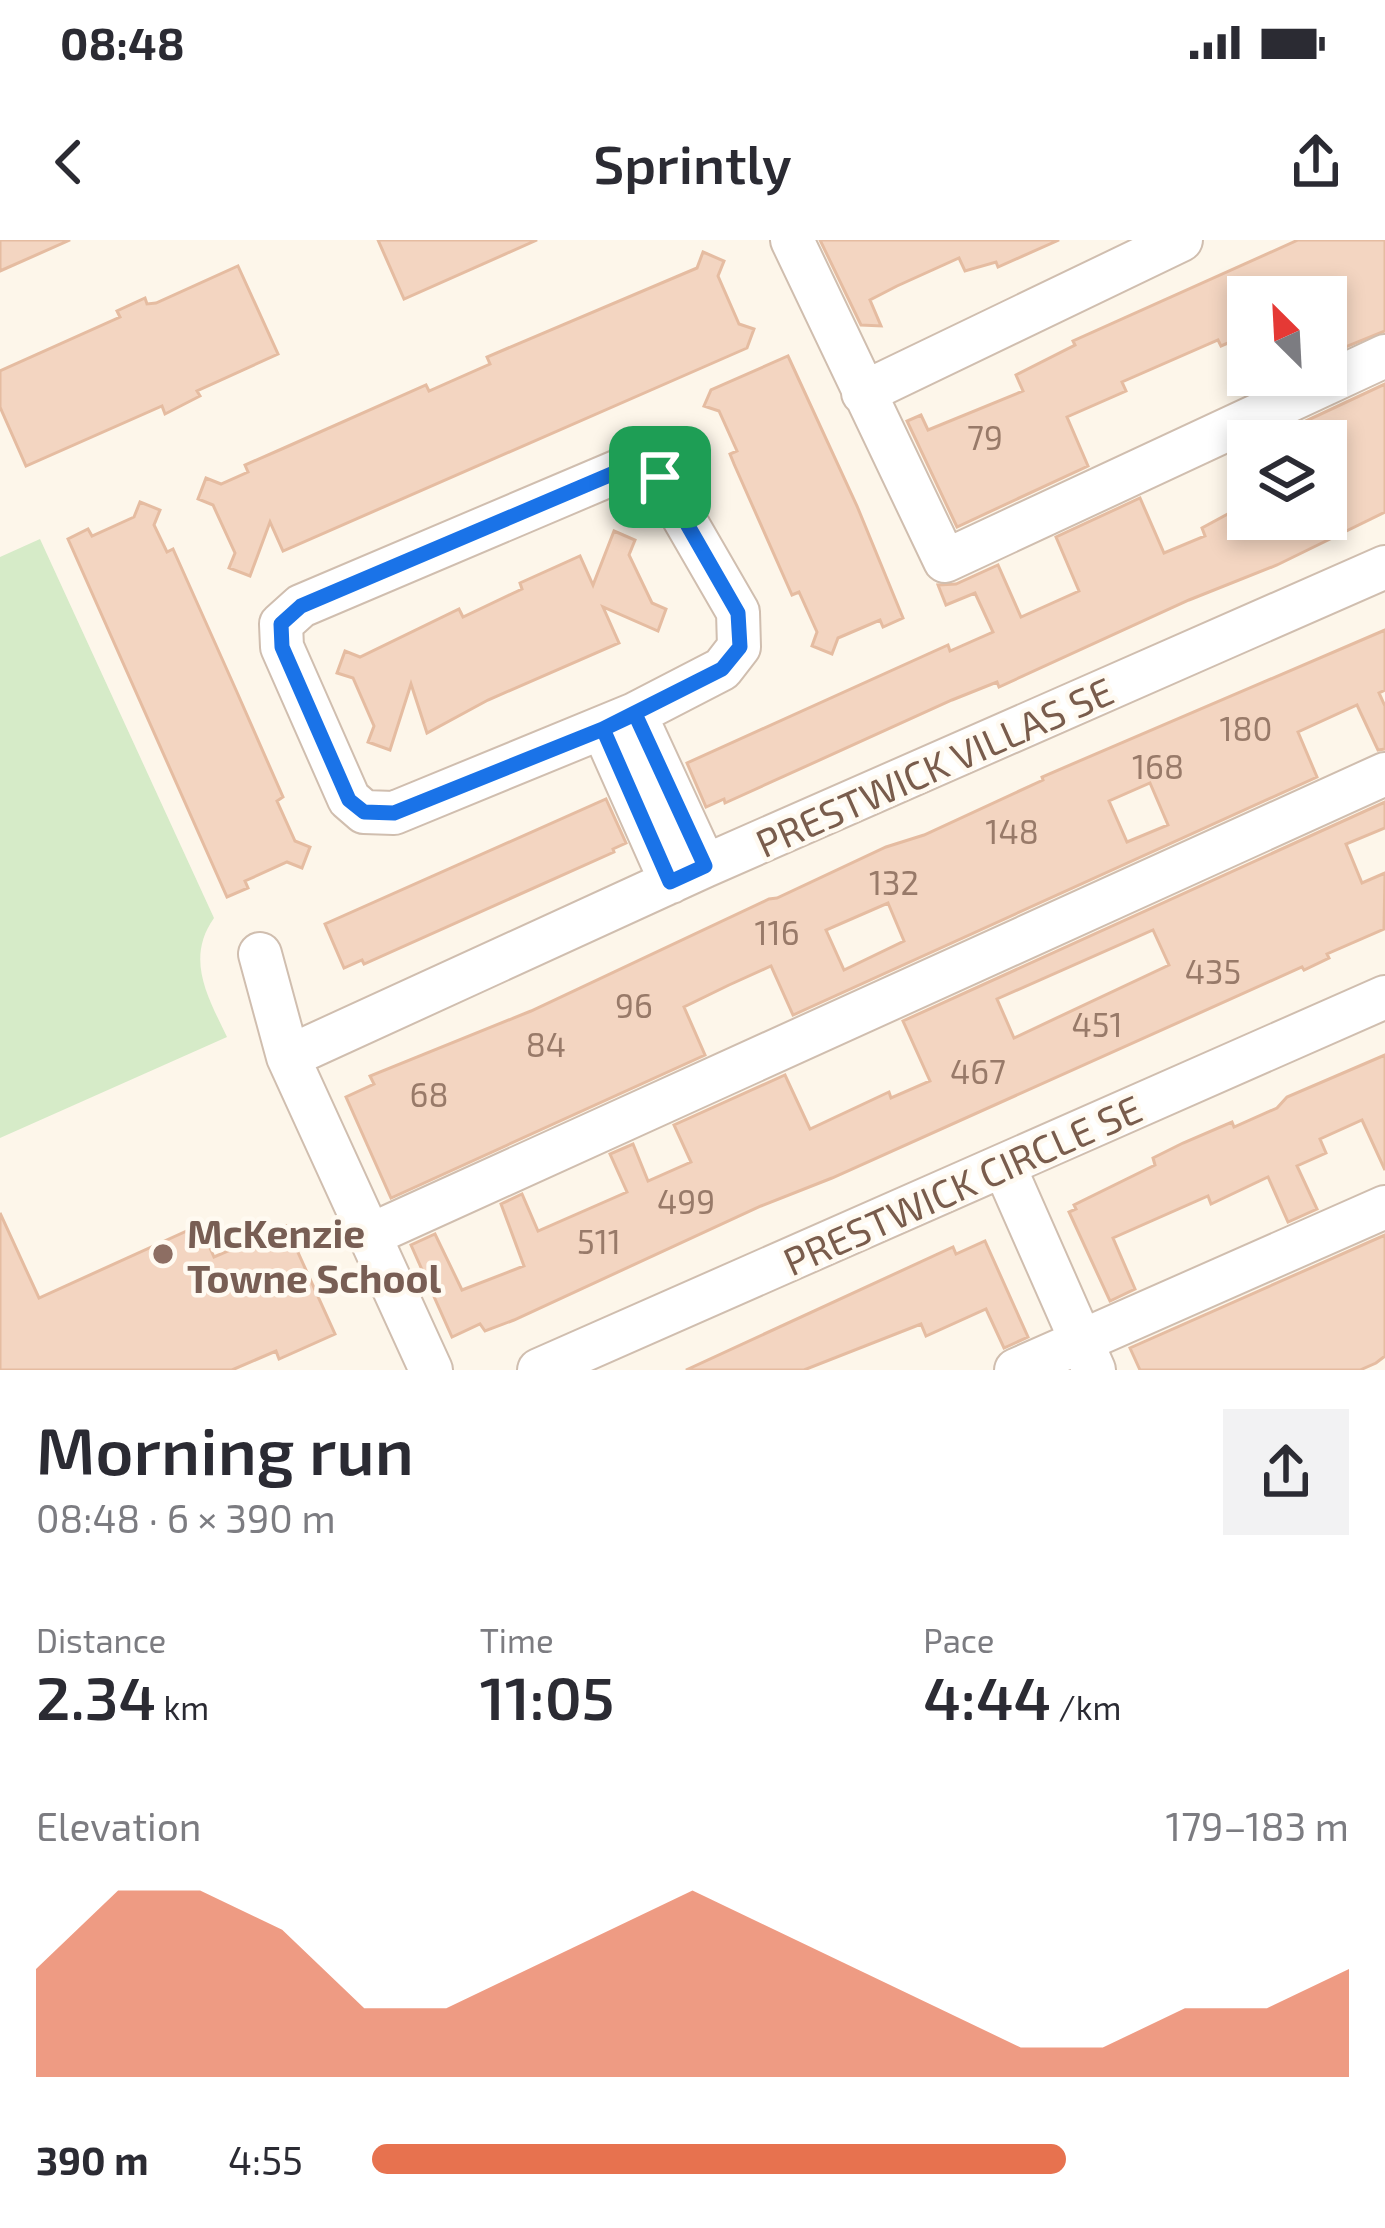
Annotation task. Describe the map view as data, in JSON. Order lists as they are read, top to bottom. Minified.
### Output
{"streets":{"street":["PRESTWICK VILLAS SE","PRESTWICK CIRCLE SE"]},"places":["McKenzie Towne School"],"house_numbers":["79","180","168","148","132","116","435","96","451","84","467","68","499","511"],"north":"top left","page":{"status":"08:48","header":"Sprintly","heading":["Morning run","08:48 · 6 × 390 m"],"stats":[["Distance","2.34 km"],["Time","11:05"],["Pace","4:44 /km"]],"chart":["Elevation","179–183 m"],"list":[{"name":"390 m","note":"4:55"}]}}
